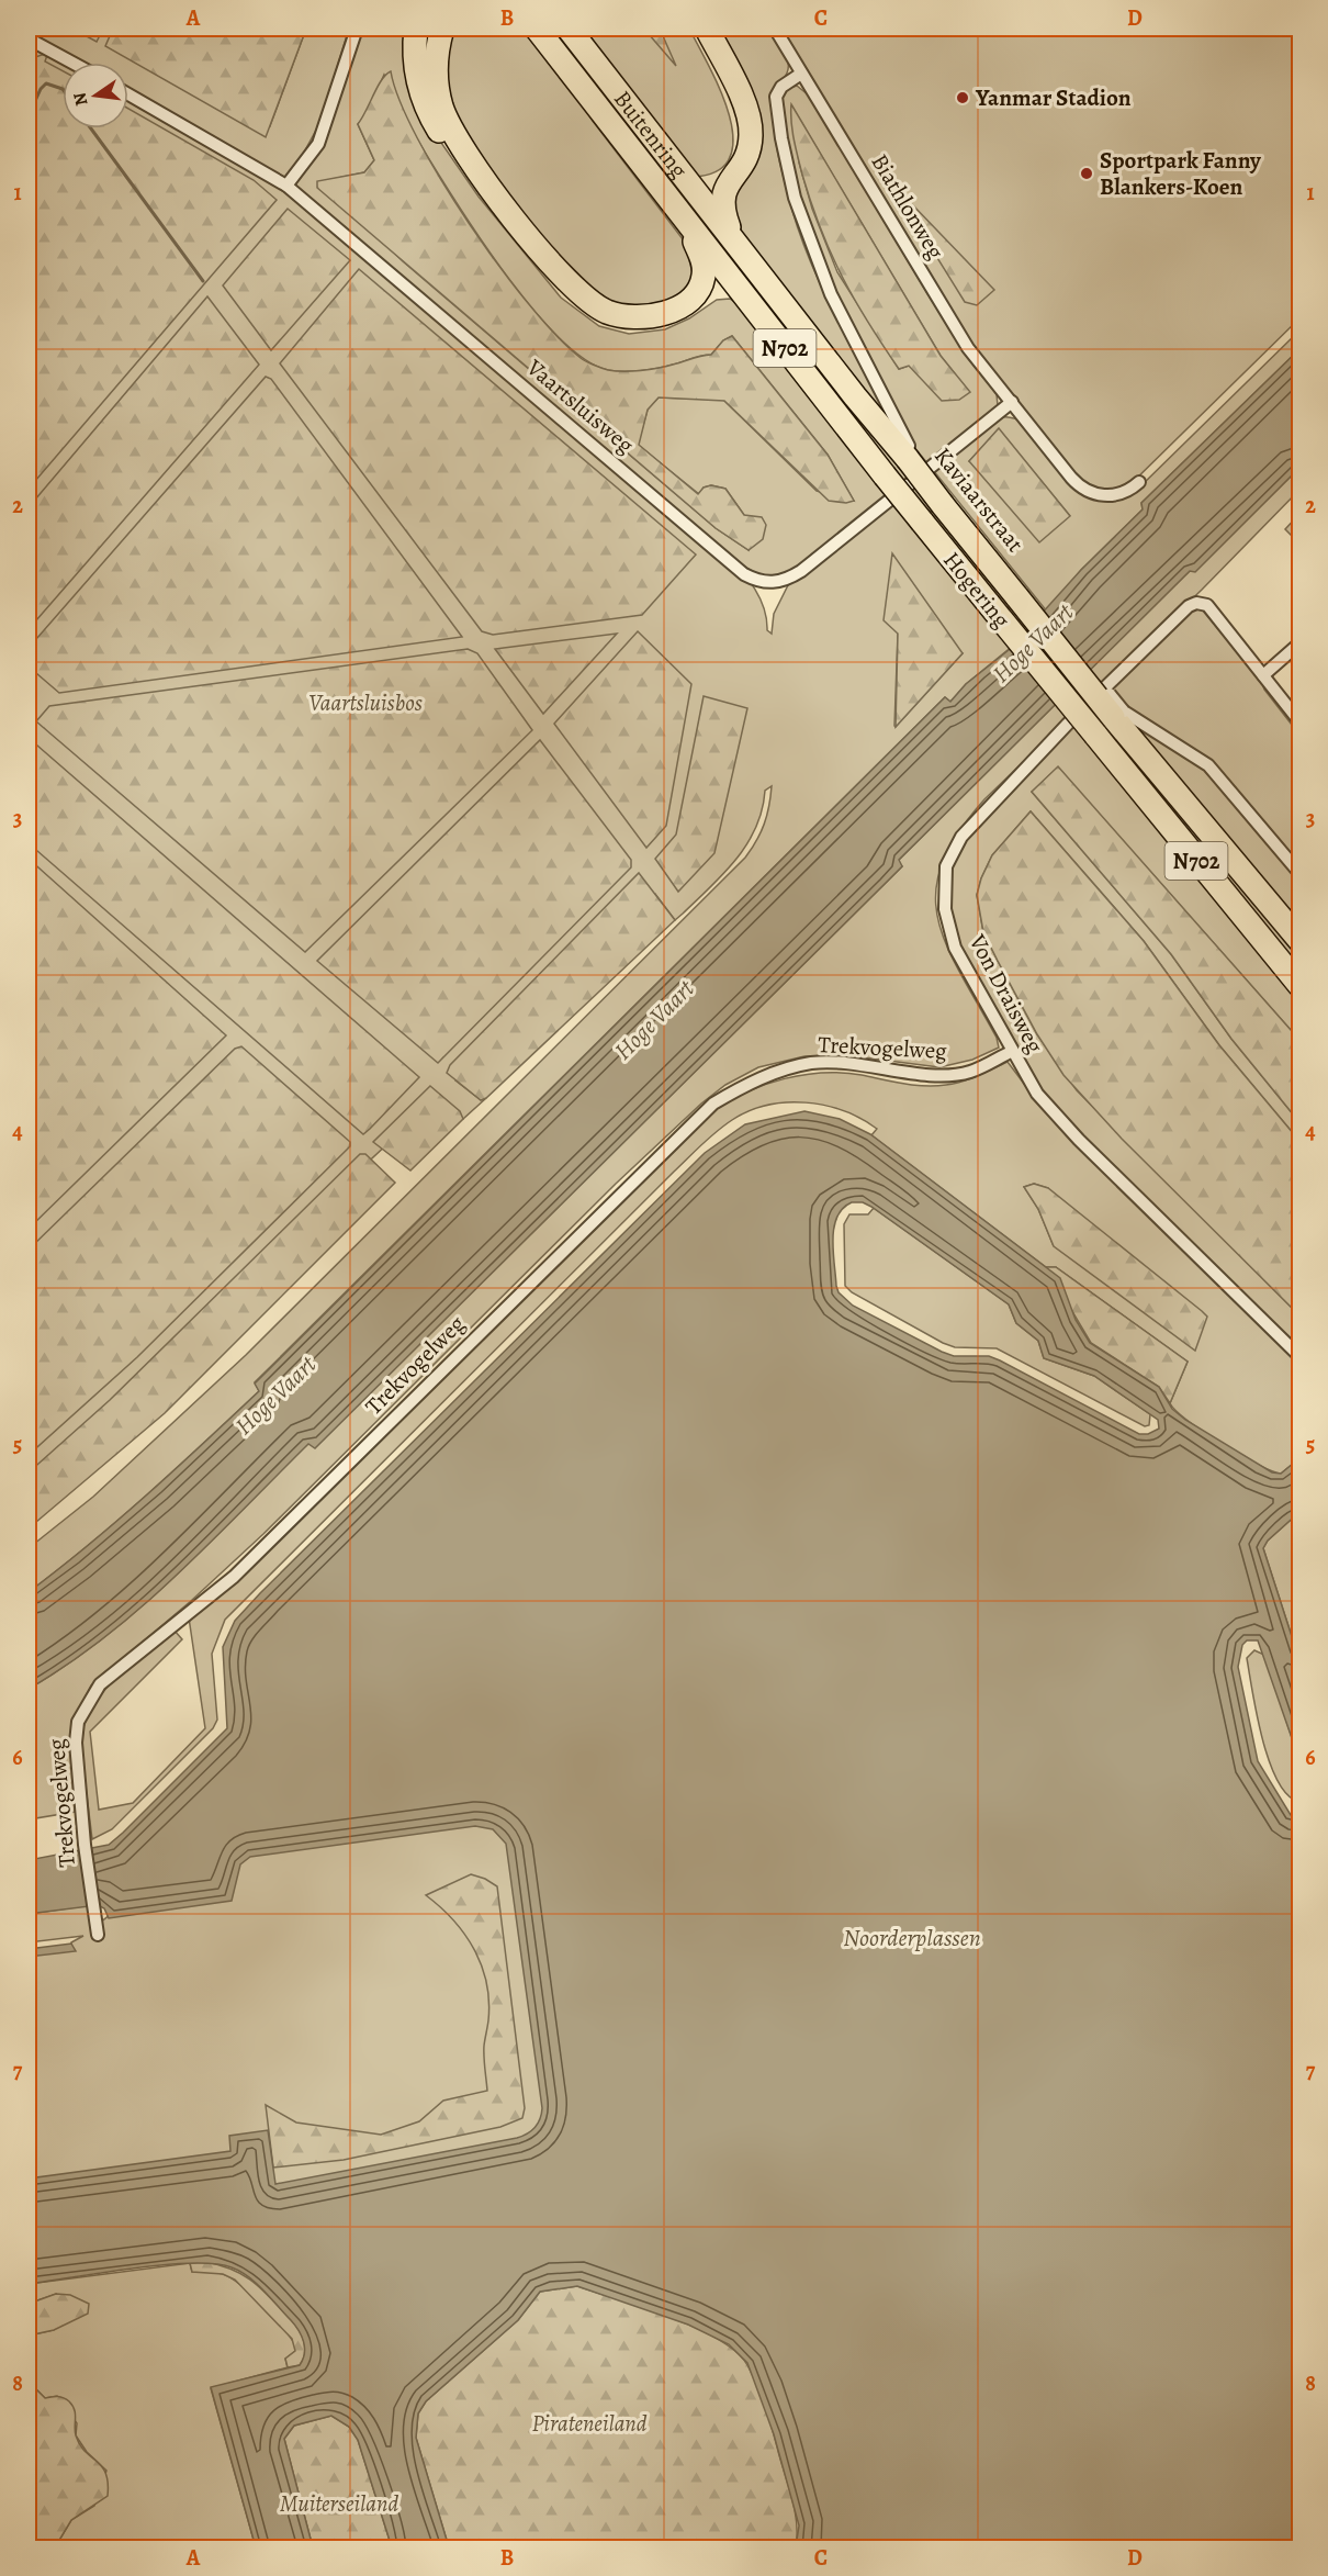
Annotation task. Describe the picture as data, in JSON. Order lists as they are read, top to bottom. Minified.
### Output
{"streets":{"highway":["Buitenring","N702","Hogering"],"street":["Biathlonweg","Vaartsluisweg","Kaviaarstraat","Von Draisweg","Trekvogelweg"]},"crossings":[["Buitenring","Hogering"],["Biathlonweg","Vaartsluisweg"],["Biathlonweg","Kaviaarstraat"],["Kaviaarstraat","Hogering"],["Von Draisweg","Trekvogelweg"]],"water":["Hoge Vaart","Noorderplassen"],"parks":["Vaartsluisbos","Pirateneiland","Muiterseiland"],"places":["Yanmar Stadion","Sportpark Fanny Blankers-Koen"],"north":"left","grid":{"columns":["A","B","C","D"],"rows":["1","2","3","4","5","6","7","8"]}}
